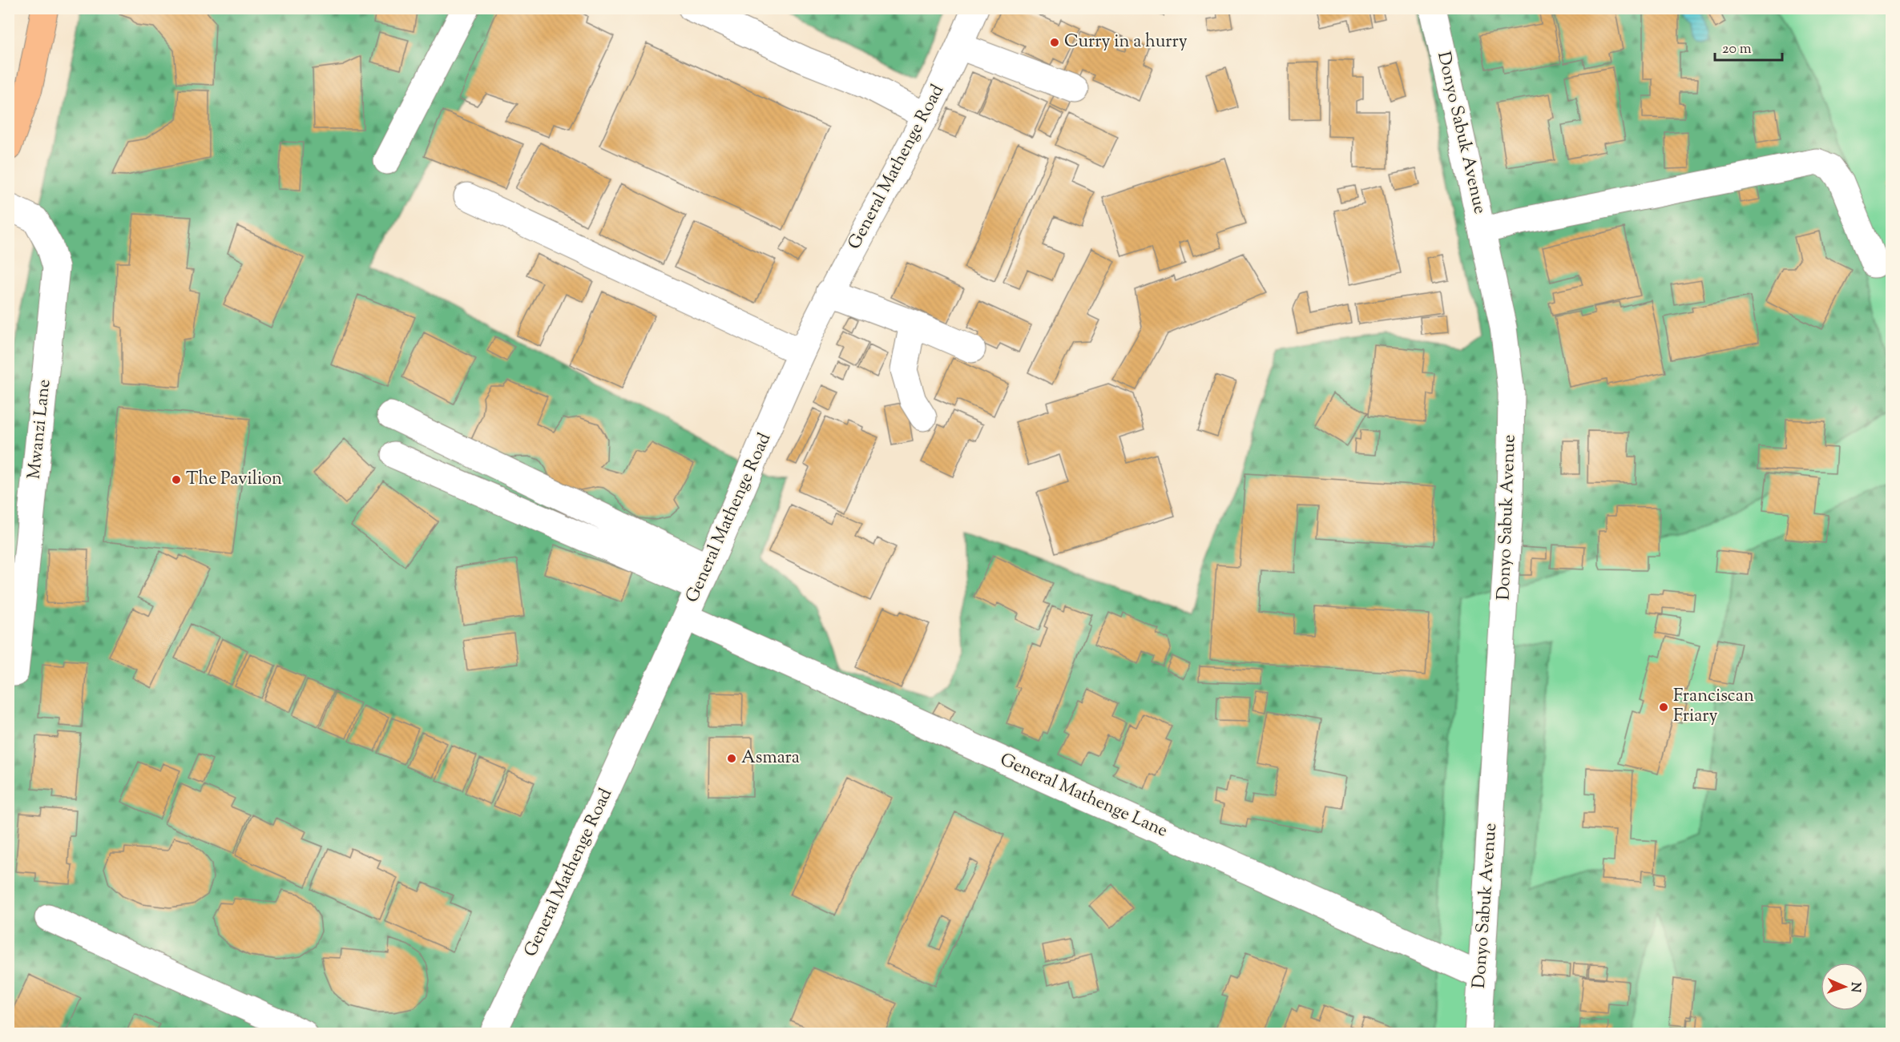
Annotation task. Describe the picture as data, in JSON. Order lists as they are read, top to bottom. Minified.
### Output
{"streets":{"street":["Donyo Sabuk Avenue","General Mathenge Road","Mwanzi Lane","General Mathenge Lane"]},"crossings":[["Donyo Sabuk Avenue","General Mathenge Lane"],["General Mathenge Road","General Mathenge Lane"]],"places":["Curry in a hurry","The Pavilion","Franciscan Friary","Asmara"],"scale_bar":"20 m","north":"right"}
